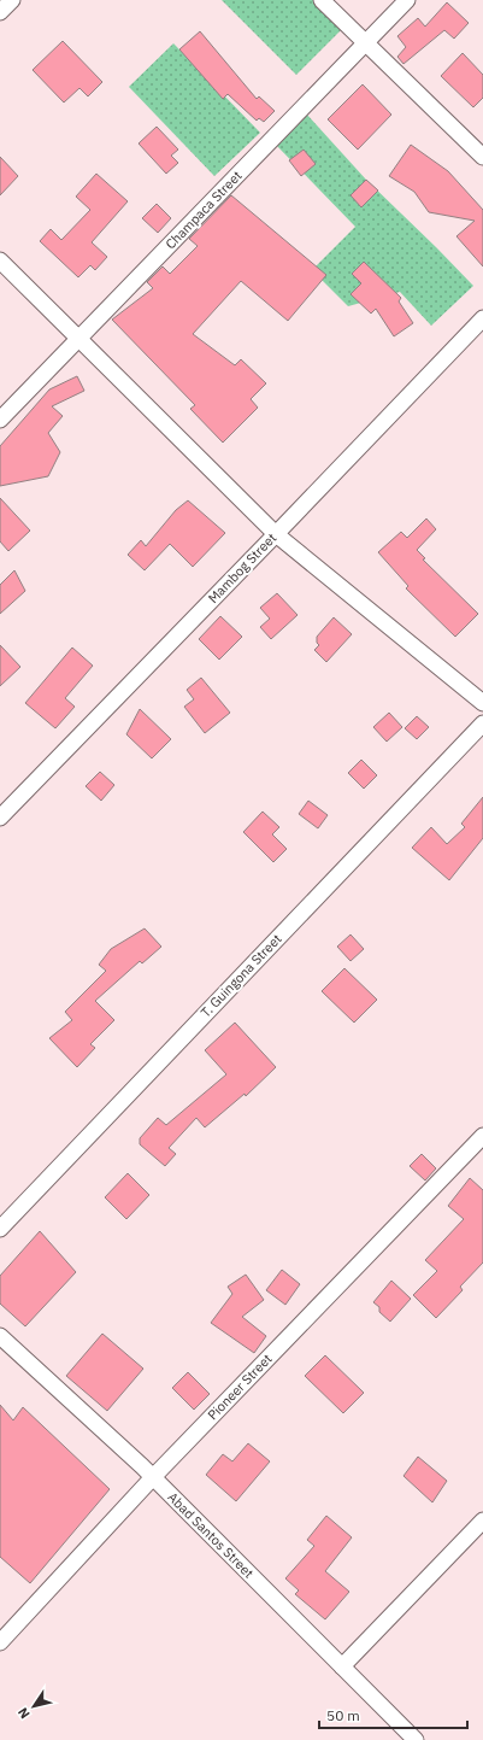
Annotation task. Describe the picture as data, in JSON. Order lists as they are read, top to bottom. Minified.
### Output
{"streets":{"street":["Champaca Street","Mambog Street","T. Guingona Street","Pioneer Street","Abad Santos Street"]},"crossings":[["Pioneer Street","Abad Santos Street"]],"scale_bar":"50 m","north":"bottom left"}
